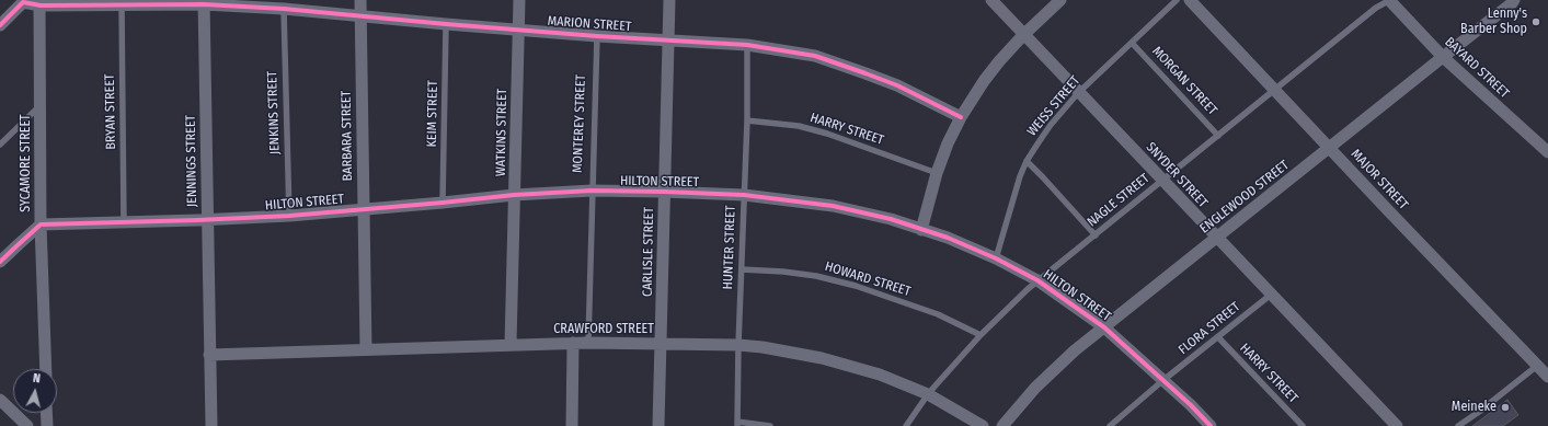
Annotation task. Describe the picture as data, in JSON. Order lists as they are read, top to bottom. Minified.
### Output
{"streets":{"street":["MARION STREET","BAYARD STREET","WATKINS STREET","BARBARA STREET","JENNINGS STREET","SYCAMORE STREET","SNYDER STREET","MAJOR STREET","HILTON STREET","ENGLEWOOD STREET","CARLISLE STREET","CRAWFORD STREET"],"lane":["MORGAN STREET","WEISS STREET","BRYAN STREET","JENKINS STREET","KEIM STREET","MONTEREY STREET","HARRY STREET","NAGLE STREET","HUNTER STREET","HOWARD STREET","FLORA STREET"]},"crossings":[["MARION STREET","BRYAN STREET"],["MARION STREET","JENKINS STREET"],["MARION STREET","KEIM STREET"],["MARION STREET","MONTEREY STREET"],["MARION STREET","WATKINS STREET"],["MARION STREET","BARBARA STREET"],["MARION STREET","JENNINGS STREET"],["MARION STREET","SYCAMORE STREET"],["MARION STREET","HUNTER STREET"],["MARION STREET","CARLISLE STREET"],["BAYARD STREET","ENGLEWOOD STREET"],["BAYARD STREET","NAGLE STREET"],["MORGAN STREET","WEISS STREET"],["MORGAN STREET","NAGLE STREET"],["WEISS STREET","SNYDER STREET"],["WEISS STREET","HILTON STREET"],["BRYAN STREET","HILTON STREET"],["JENKINS STREET","HILTON STREET"],["KEIM STREET","HILTON STREET"],["MONTEREY STREET","HILTON STREET"],["MONTEREY STREET","CRAWFORD STREET"],["HARRY STREET","HUNTER STREET"],["HARRY STREET","FLORA STREET"],["WATKINS STREET","HILTON STREET"],["WATKINS STREET","CRAWFORD STREET"],["BARBARA STREET","HILTON STREET"],["BARBARA STREET","CRAWFORD STREET"],["JENNINGS STREET","HILTON STREET"],["JENNINGS STREET","CRAWFORD STREET"],["SYCAMORE STREET","HILTON STREET"],["SNYDER STREET","ENGLEWOOD STREET"],["SNYDER STREET","NAGLE STREET"],["SNYDER STREET","FLORA STREET"],["MAJOR STREET","ENGLEWOOD STREET"],["MAJOR STREET","NAGLE STREET"],["HILTON STREET","ENGLEWOOD STREET"],["HILTON STREET","NAGLE STREET"],["HILTON STREET","HUNTER STREET"],["HILTON STREET","CARLISLE STREET"],["HILTON STREET","FLORA STREET"],["NAGLE STREET","HOWARD STREET"],["NAGLE STREET","CRAWFORD STREET"],["HUNTER STREET","HOWARD STREET"],["HUNTER STREET","CRAWFORD STREET"],["CARLISLE STREET","CRAWFORD STREET"]],"places":["Lenny's Barber Shop","Meineke"],"north":"top"}
